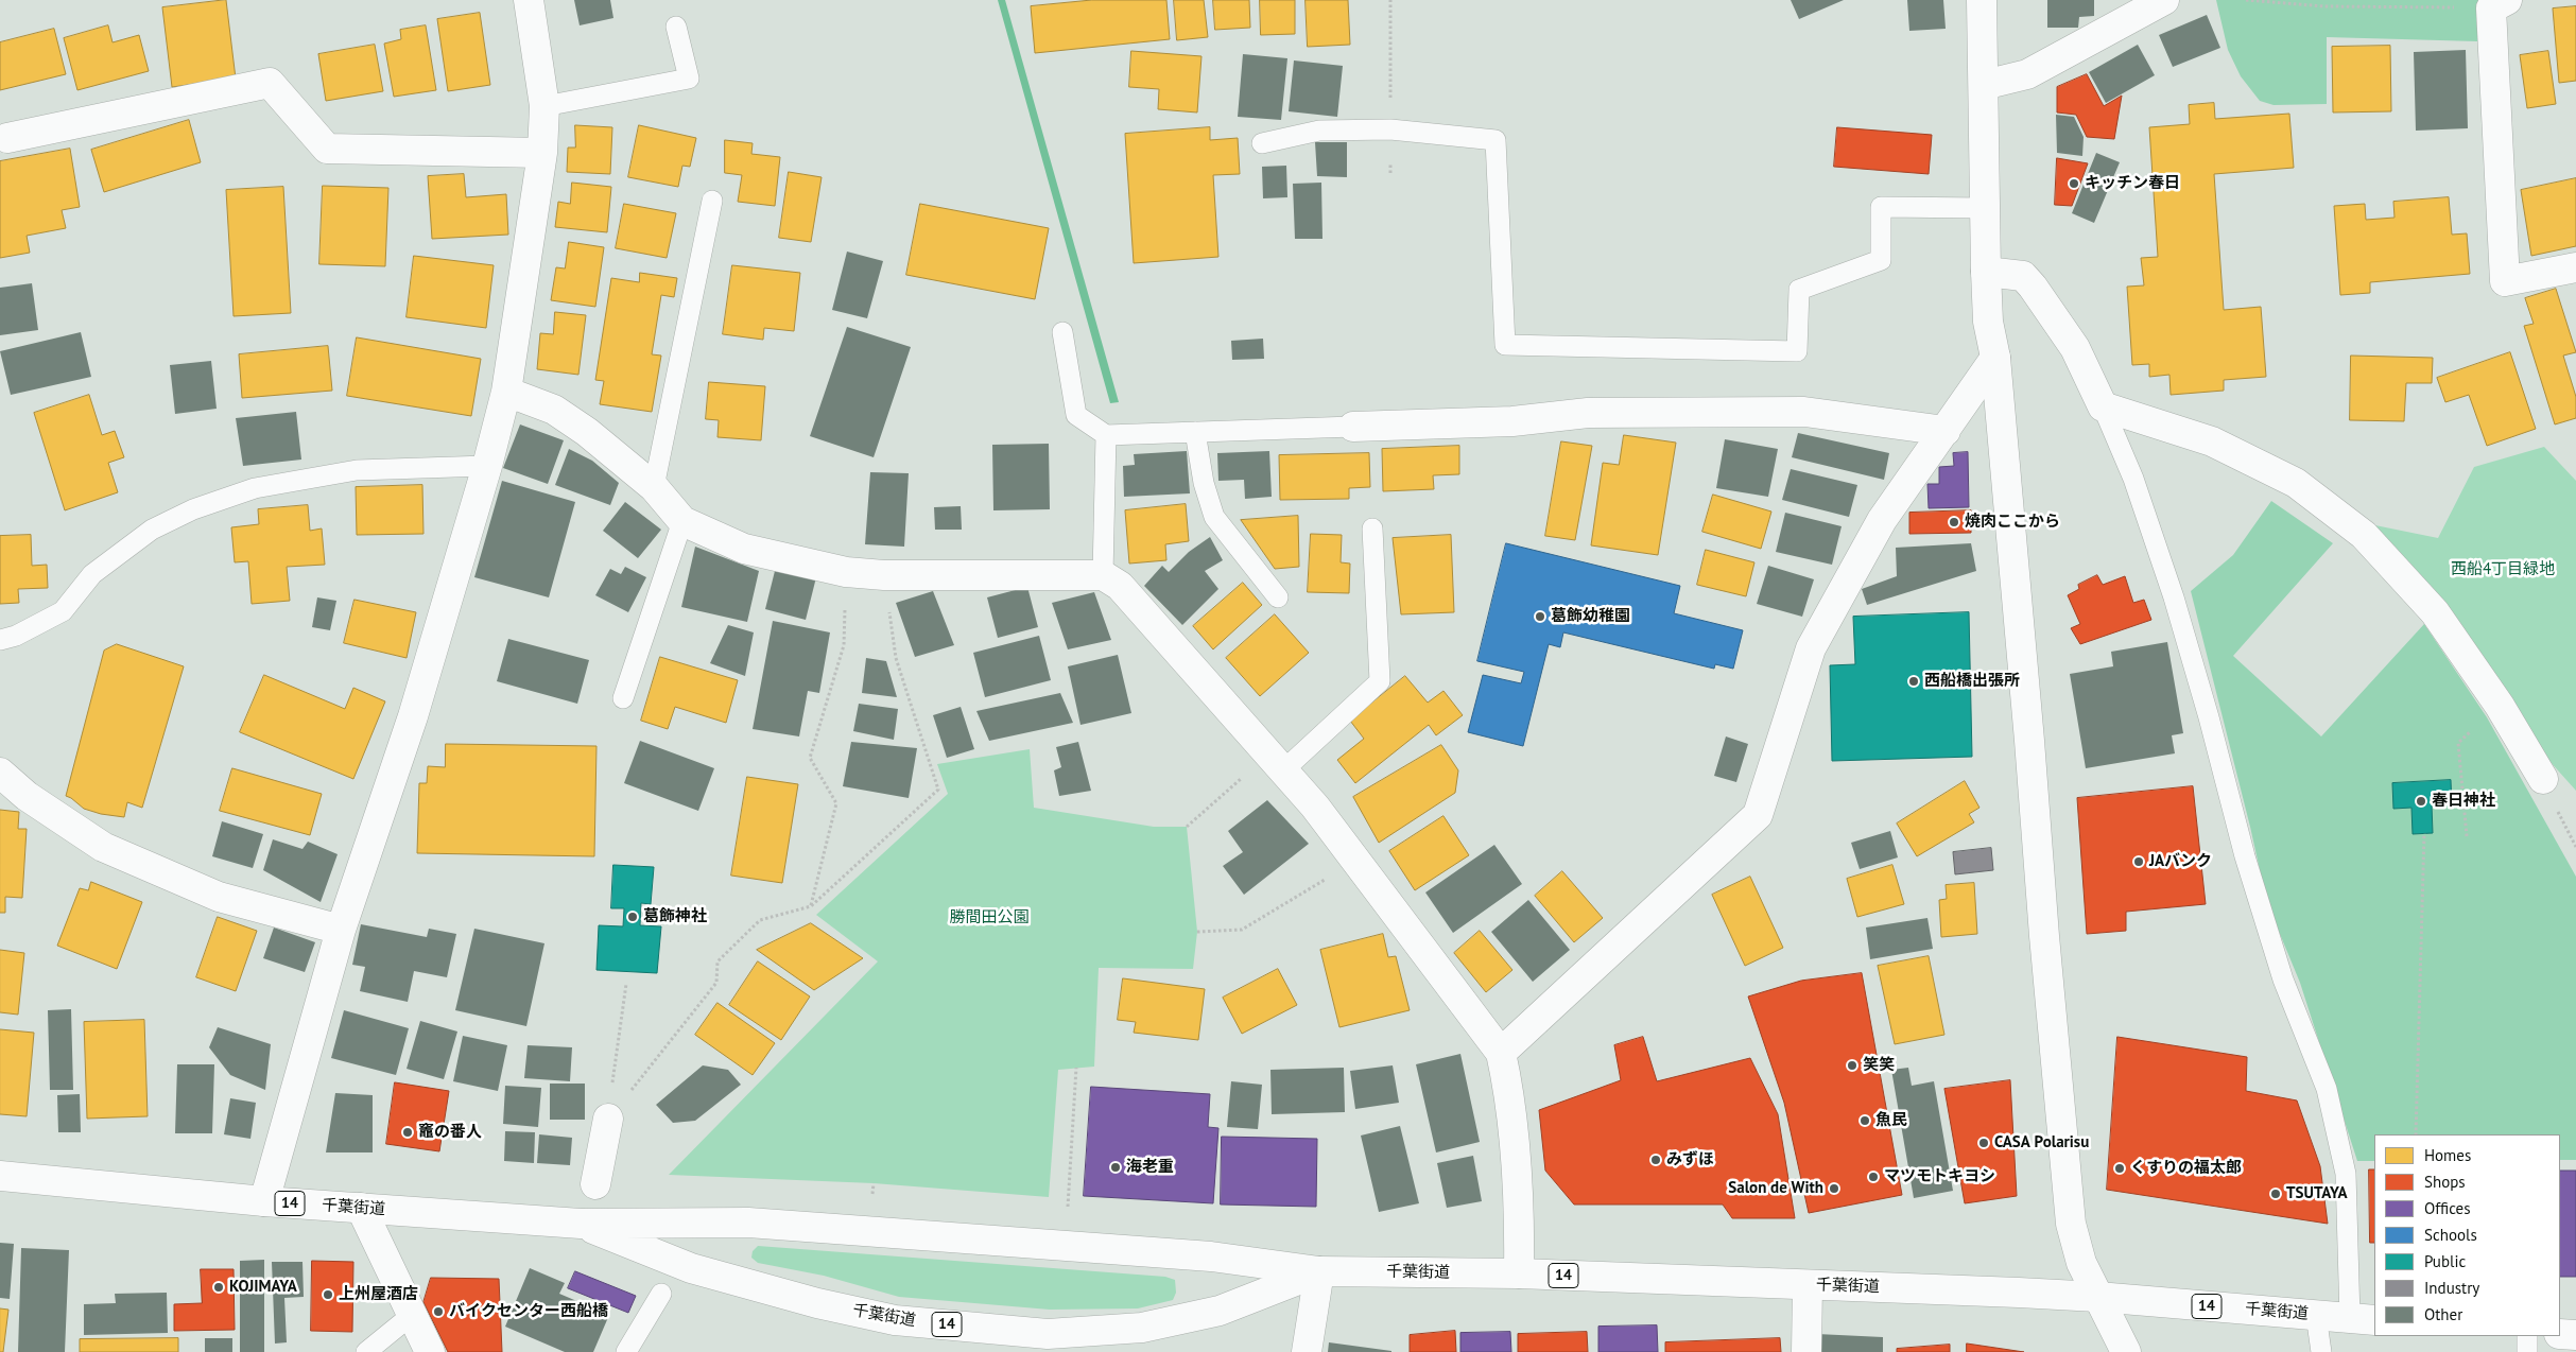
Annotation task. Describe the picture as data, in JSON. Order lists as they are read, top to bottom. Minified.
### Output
{"streets":{"main road":["14","千葉街道"]},"parks":["西船4丁目緑地","勝間田公園"],"places":["キッチン春日","焼肉ここから","葛飾幼稚園","西船橋出張所","春日神社","JAバンク","葛飾神社","笑笑","魚民","竈の番人","CASA Polarisu","みずほ","海老重","くすりの福太郎","マツモトキヨシ","Salon de With","TSUTAYA","KOJIMAYA","上州屋酒店","バイクセンター西船橋"],"legend":["Homes","Shops","Offices","Schools","Public","Industry","Other"]}
